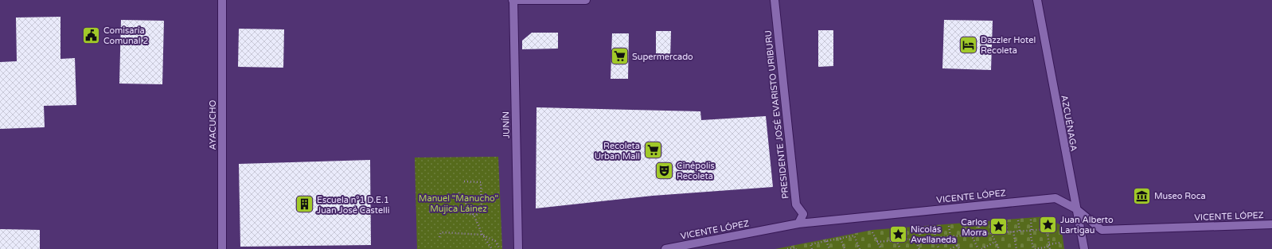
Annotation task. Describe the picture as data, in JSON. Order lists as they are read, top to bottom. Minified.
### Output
{"streets":{"street":["PRESIDENTE JOSÉ EVARISTO URIBURU","AZCUÉNAGA","AYACUCHO","JUNÍN","VICENTE LÓPEZ"]},"crossings":[["PRESIDENTE JOSÉ EVARISTO URIBURU","VICENTE LÓPEZ"],["AZCUÉNAGA","VICENTE LÓPEZ"]],"parks":["Manuel \"Manucho\" Mujica Láinez"],"places":{"public building":["Comisaría Comunal 2"],"hotel":["Dazzler Hotel Recoleta"],"supermarket":["Supermercado","Recoleta Urban Mall"],"theatre":["Cinépolis Recoleta"],"museum":["Museo Roca"],"building":["Escuela n°1 D.E.1 Juan José Castelli"],"place":["Juan Alberto Lartigau","Carlos Morra","Nicolás Avellaneda"]}}
